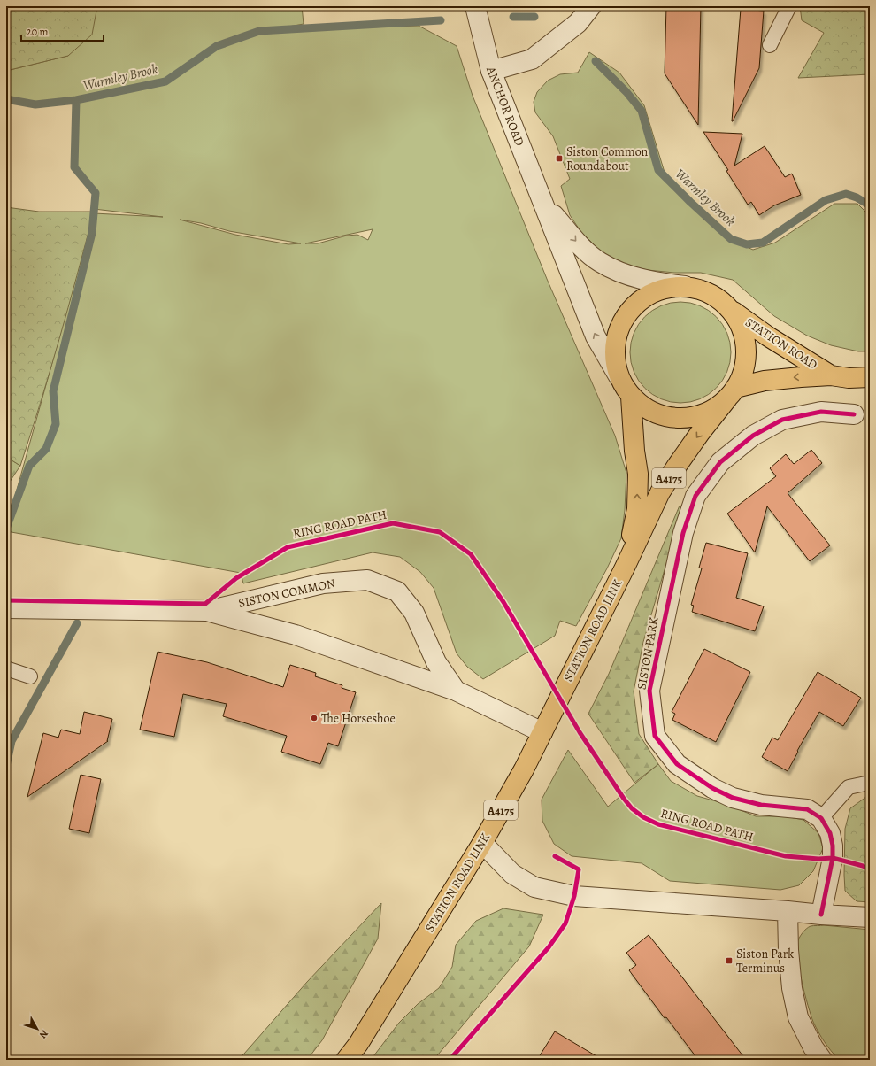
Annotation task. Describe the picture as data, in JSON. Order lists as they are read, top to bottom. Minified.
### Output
{"streets":{"main road":["STATION ROAD","A4175","STATION ROAD LINK"],"street":["ANCHOR ROAD","SISTON COMMON","SISTON PARK"],"cycle path":["RING ROAD PATH"]},"crossings":[["ANCHOR ROAD","A4175"],["STATION ROAD","A4175"],["STATION ROAD","STATION ROAD LINK"],["A4175","STATION ROAD LINK"],["SISTON COMMON","STATION ROAD LINK"]],"one_way":["STATION ROAD"],"water":["Warmley Brook"],"places":{"transit":["Siston Common Roundabout","Siston Park Terminus"],"other":["The Horseshoe"]},"scale_bar":"20 m","north":"bottom right"}
